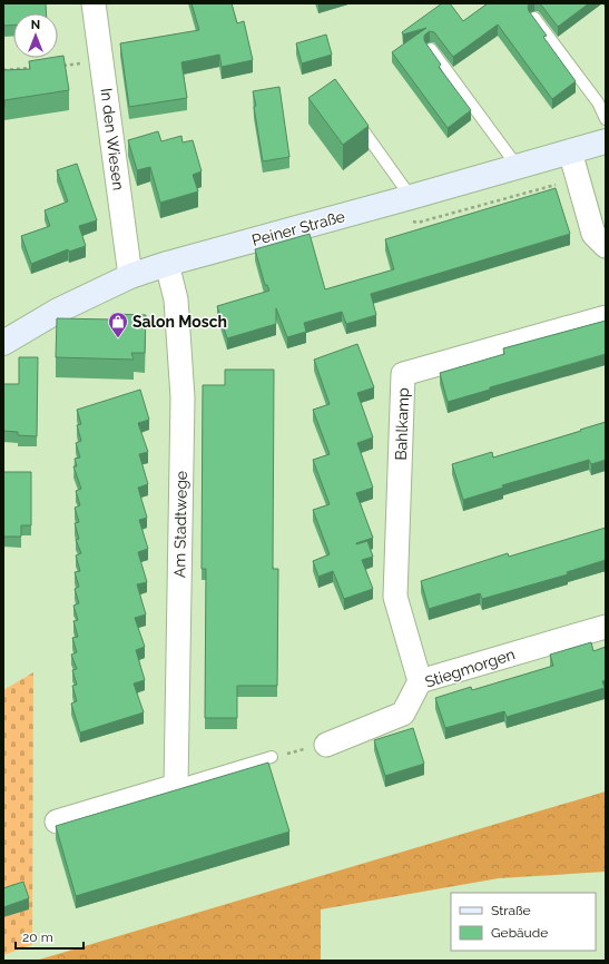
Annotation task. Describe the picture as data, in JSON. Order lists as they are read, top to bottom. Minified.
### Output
{"streets":{"main road":["Peiner Straße"],"street":["In den Wiesen","Bahlkamp","Am Stadtwege","Stiegmorgen"]},"crossings":[["In den Wiesen","Peiner Straße"],["Peiner Straße","Am Stadtwege"],["Bahlkamp","Stiegmorgen"]],"places":{"shop":["Salon Mosch"]},"legend":["Straße","Gebäude"],"scale_bar":"20 m","north":"top"}
